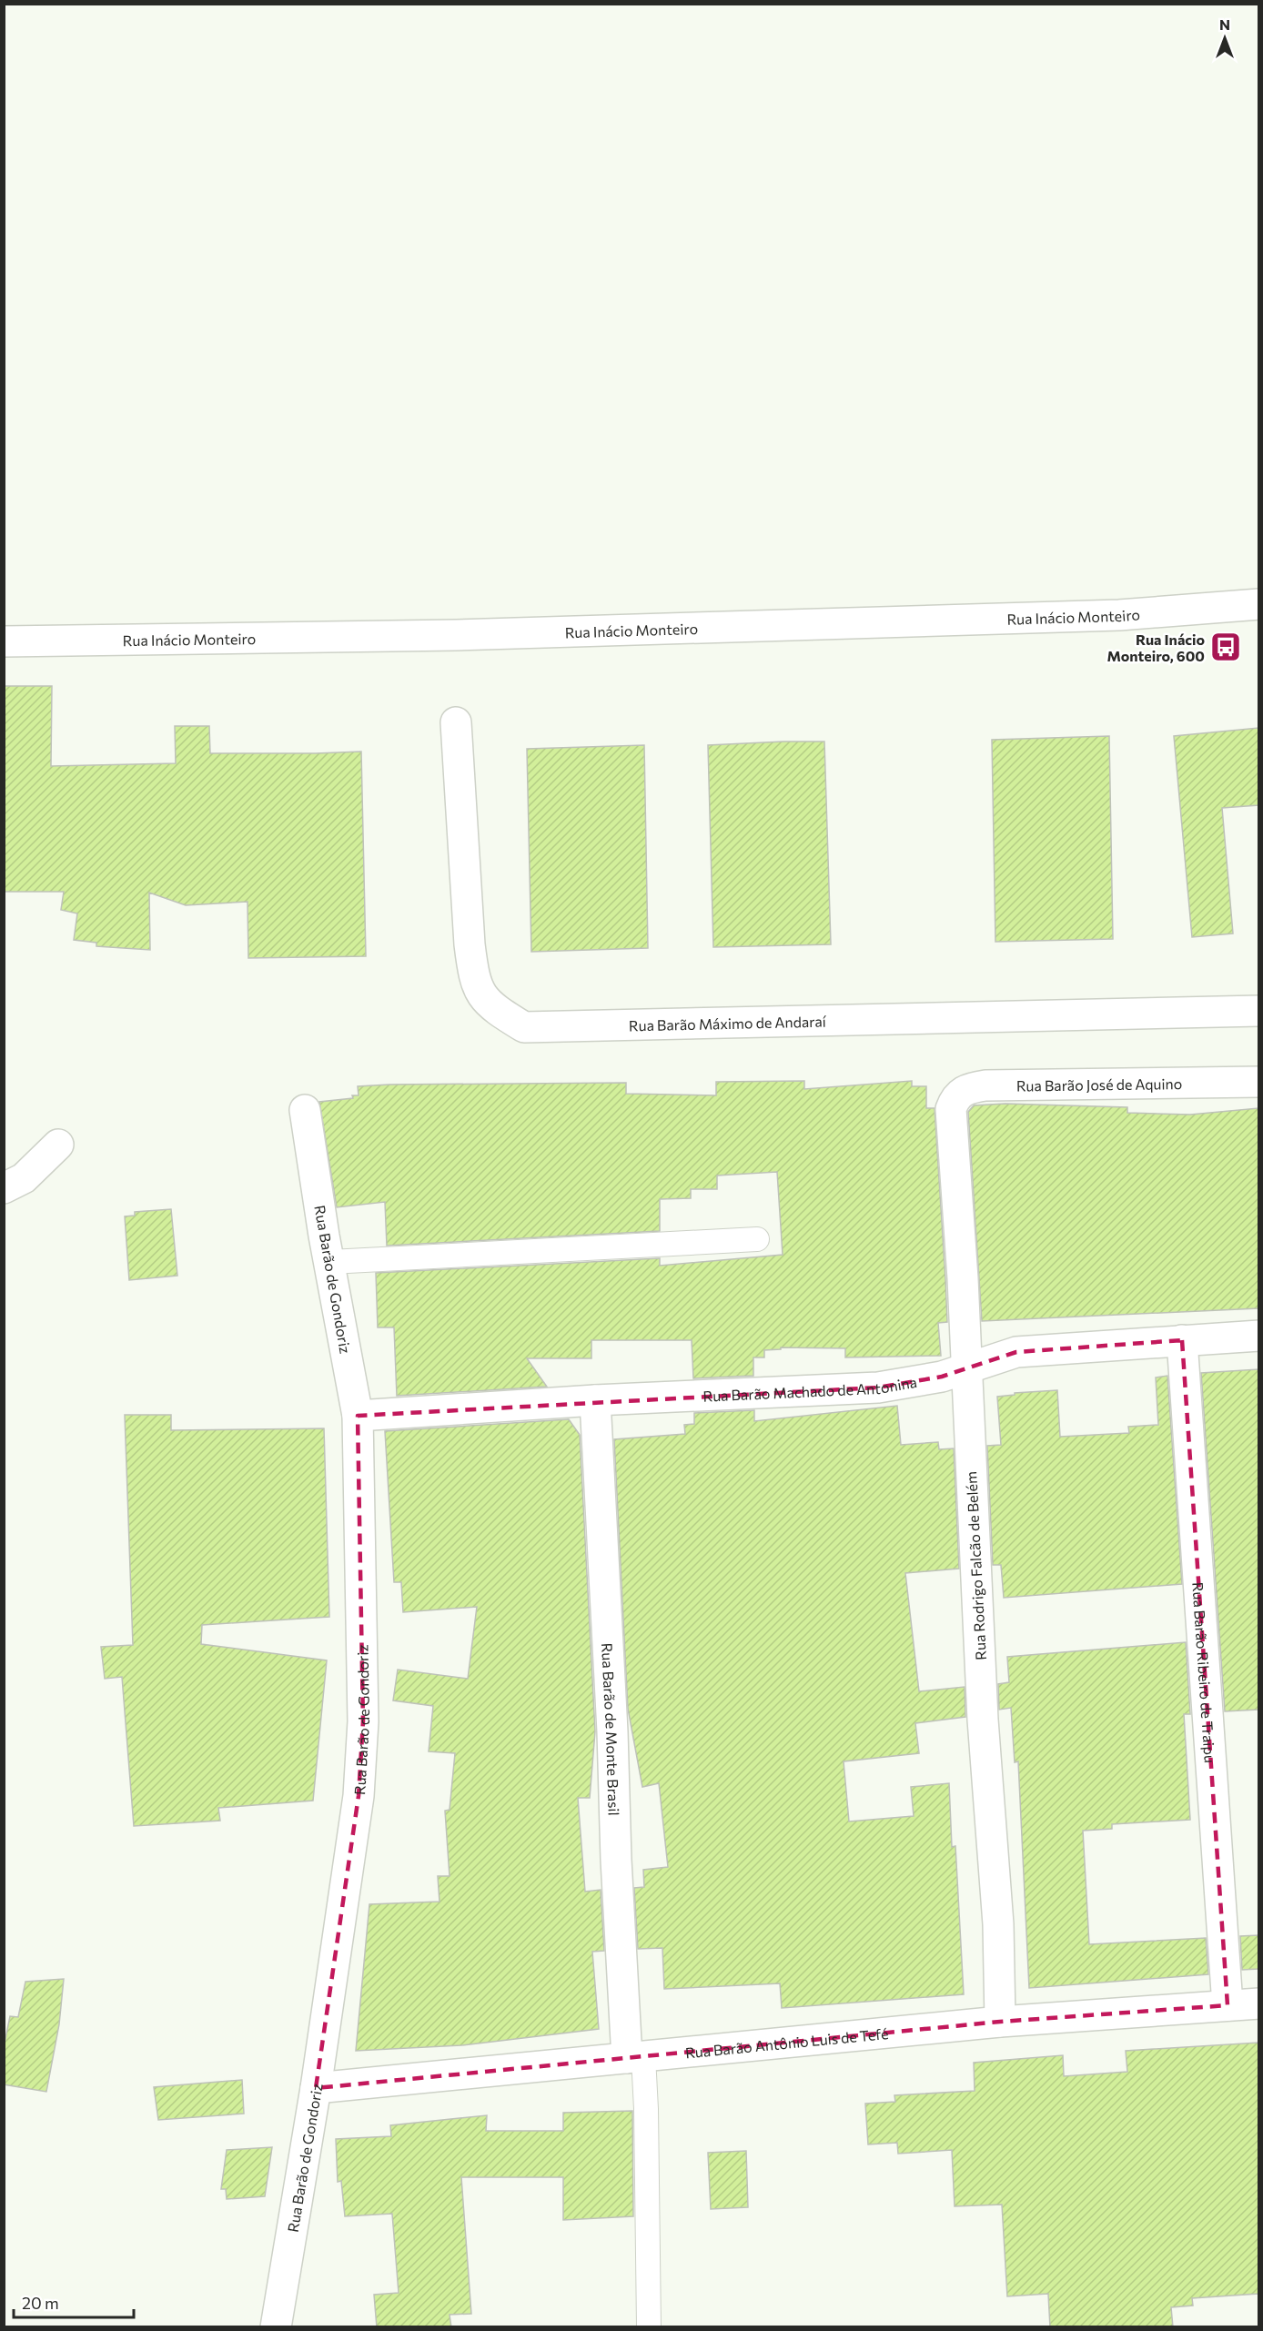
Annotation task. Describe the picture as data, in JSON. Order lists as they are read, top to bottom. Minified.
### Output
{"streets":{"street":["Rua Inácio Monteiro","Rua Barão Máximo de Andaraí","Rua Barão José de Aquino","Rua Barão de Gondoriz","Rua Barão Machado de Antonina","Rua Rodrigo Falcão de Belém","Rua Barão Ribeiro de Traipu","Rua Barão de Monte Brasil","Rua Barão Antônio Luis de Tefé"]},"crossings":[["Rua Barão José de Aquino","Rua Rodrigo Falcão de Belém"],["Rua Barão de Gondoriz","Rua Barão Machado de Antonina"],["Rua Barão de Gondoriz","Rua Barão Antônio Luis de Tefé"],["Rua Barão Machado de Antonina","Rua Rodrigo Falcão de Belém"],["Rua Barão Machado de Antonina","Rua Barão Ribeiro de Traipu"],["Rua Barão Machado de Antonina","Rua Barão de Monte Brasil"],["Rua Rodrigo Falcão de Belém","Rua Barão Antônio Luis de Tefé"],["Rua Barão Ribeiro de Traipu","Rua Barão Antônio Luis de Tefé"],["Rua Barão de Monte Brasil","Rua Barão Antônio Luis de Tefé"]],"places":{"bus stop":["Rua Inácio Monteiro, 600"]},"scale_bar":"20 m","north":"top"}
